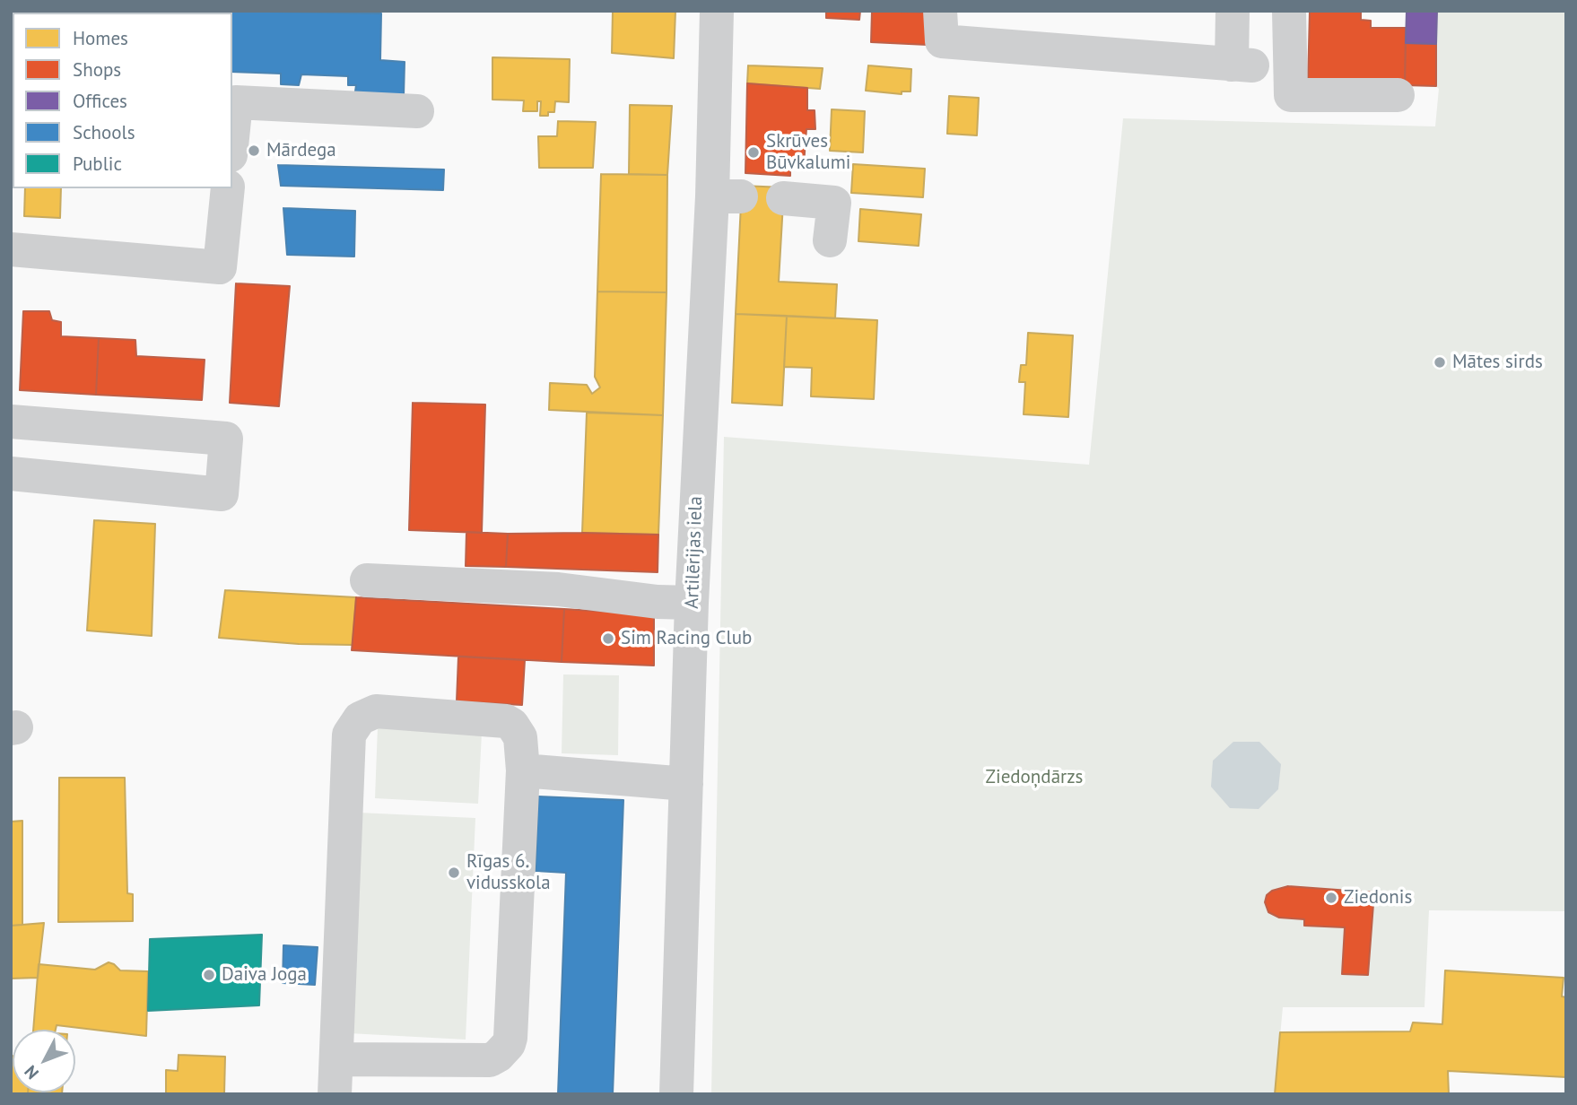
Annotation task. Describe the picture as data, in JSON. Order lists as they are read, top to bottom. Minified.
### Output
{"streets":{"street":["Artilērijas iela"]},"parks":["Ziedoņdārzs"],"places":["Mārdega","Skrūves Būvkalumi","Mātes sirds","Sim Racing Club","Rīgas 6. vidusskola","Ziedonis","Daiva Joga"],"legend":["Homes","Shops","Offices","Schools","Public"],"north":"bottom left"}
